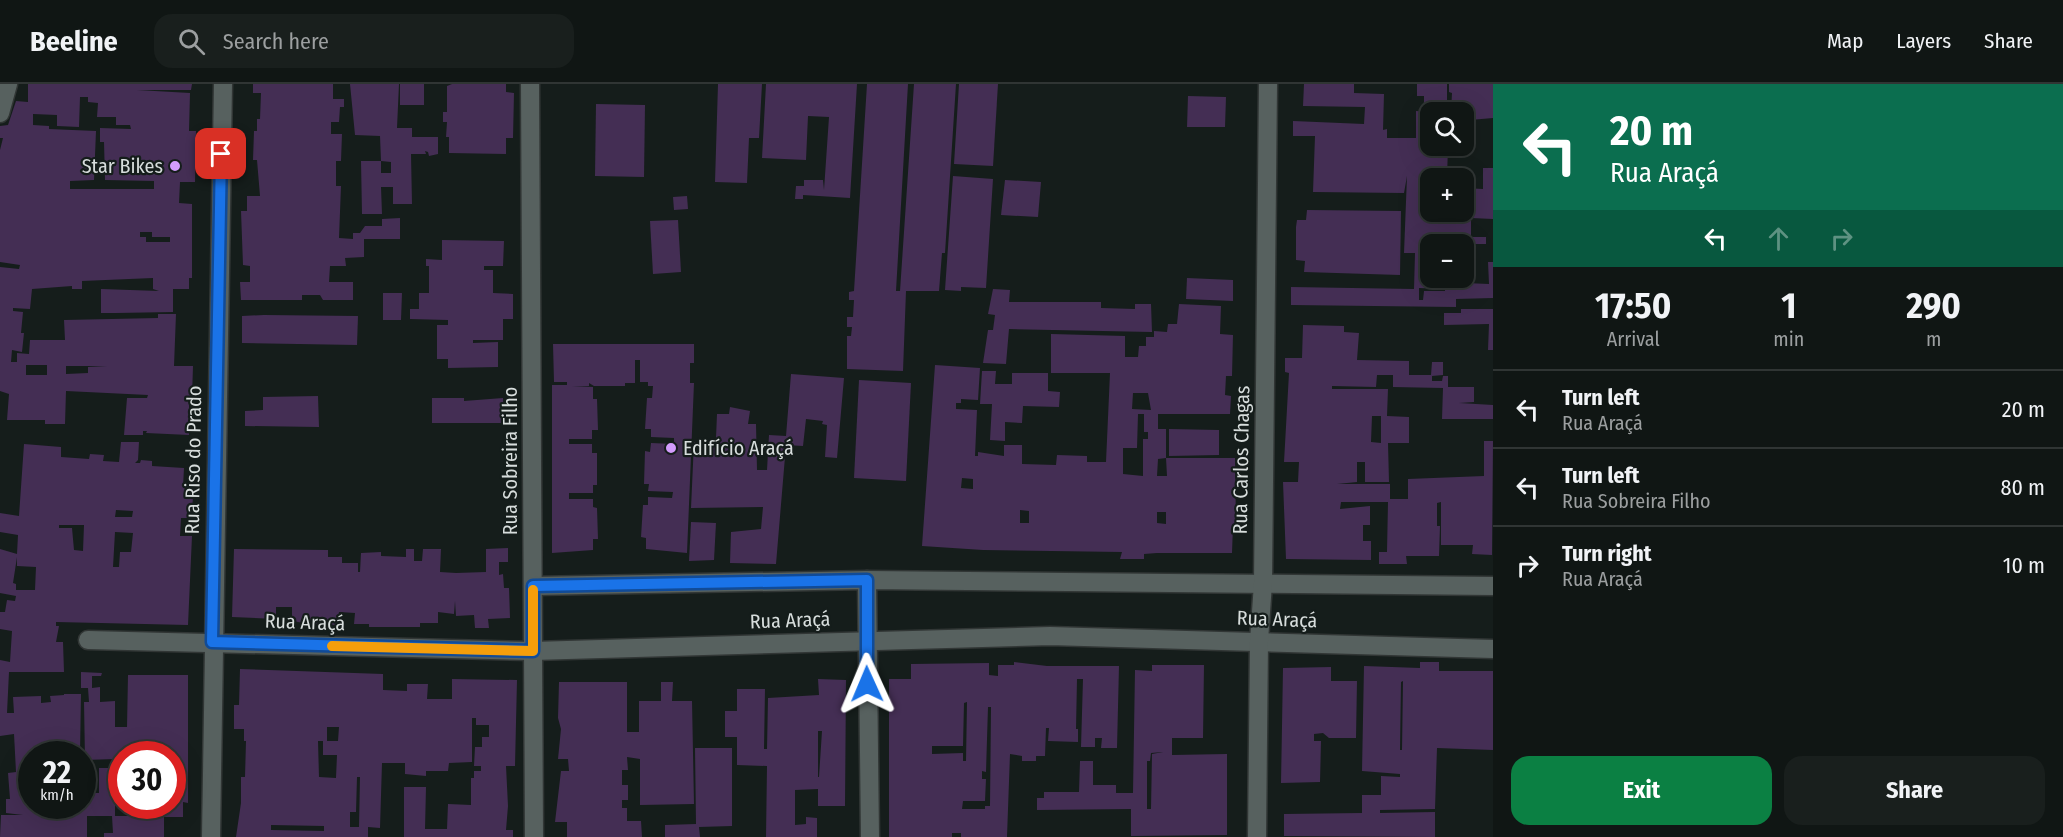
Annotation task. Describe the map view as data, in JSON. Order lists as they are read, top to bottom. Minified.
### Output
{"streets":{"street":["Rua Riso do Prado","Rua Carlos Chagas","Rua Sobreira Filho","Rua Araçá"]},"crossings":[["Rua Riso do Prado","Rua Araçá"],["Rua Carlos Chagas","Rua Araçá"],["Rua Sobreira Filho","Rua Araçá"]],"places":["Star Bikes","Edifício Araçá"],"page":{"header":"Beeline","search":"Search here","nav":["Map","Layers","Share"],"turn":["20 m","Rua Araçá"],"map_buttons":["+","−"],"eta":["17:50","Arrival","1","min","290","m"],"list":[{"name":"Turn left","note":"Rua Araçá","value":"20 m"},{"name":"Turn left","note":"Rua Sobreira Filho","value":"80 m"},{"name":"Turn right","note":"Rua Araçá","value":"10 m"}],"speed":"22 km/h","limit":"30","buttons":["Exit","Share"]}}
